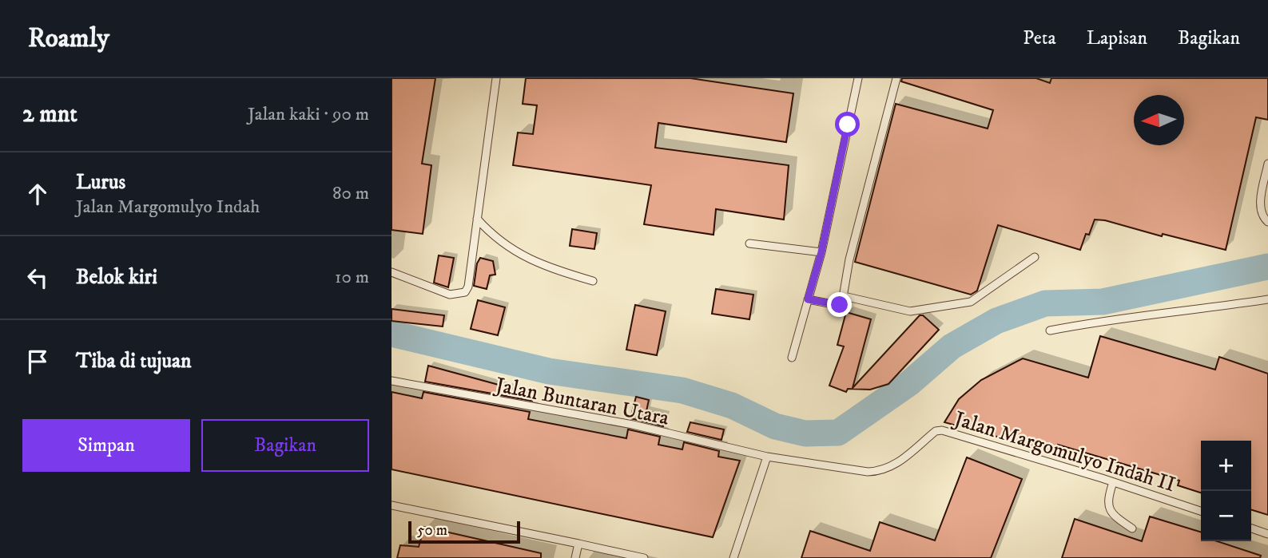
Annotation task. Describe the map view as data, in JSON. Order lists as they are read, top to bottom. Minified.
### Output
{"streets":{"lane":["Jalan Buntaran Utara","Jalan Margomulyo Indah II"]},"crossings":[["Jalan Buntaran Utara","Jalan Margomulyo Indah II"]],"scale_bar":"50 m","north":"left","page":{"header":"Roamly","nav":["Peta","Lapisan","Bagikan"],"heading":["2 mnt","Jalan kaki · 90 m"],"list":[["Lurus","Jalan Margomulyo Indah","80 m"],["Belok kiri","10 m"],"Tiba di tujuan"],"buttons":["Simpan","Bagikan"],"map_buttons":["+","−"],"scale":"50 m"}}
